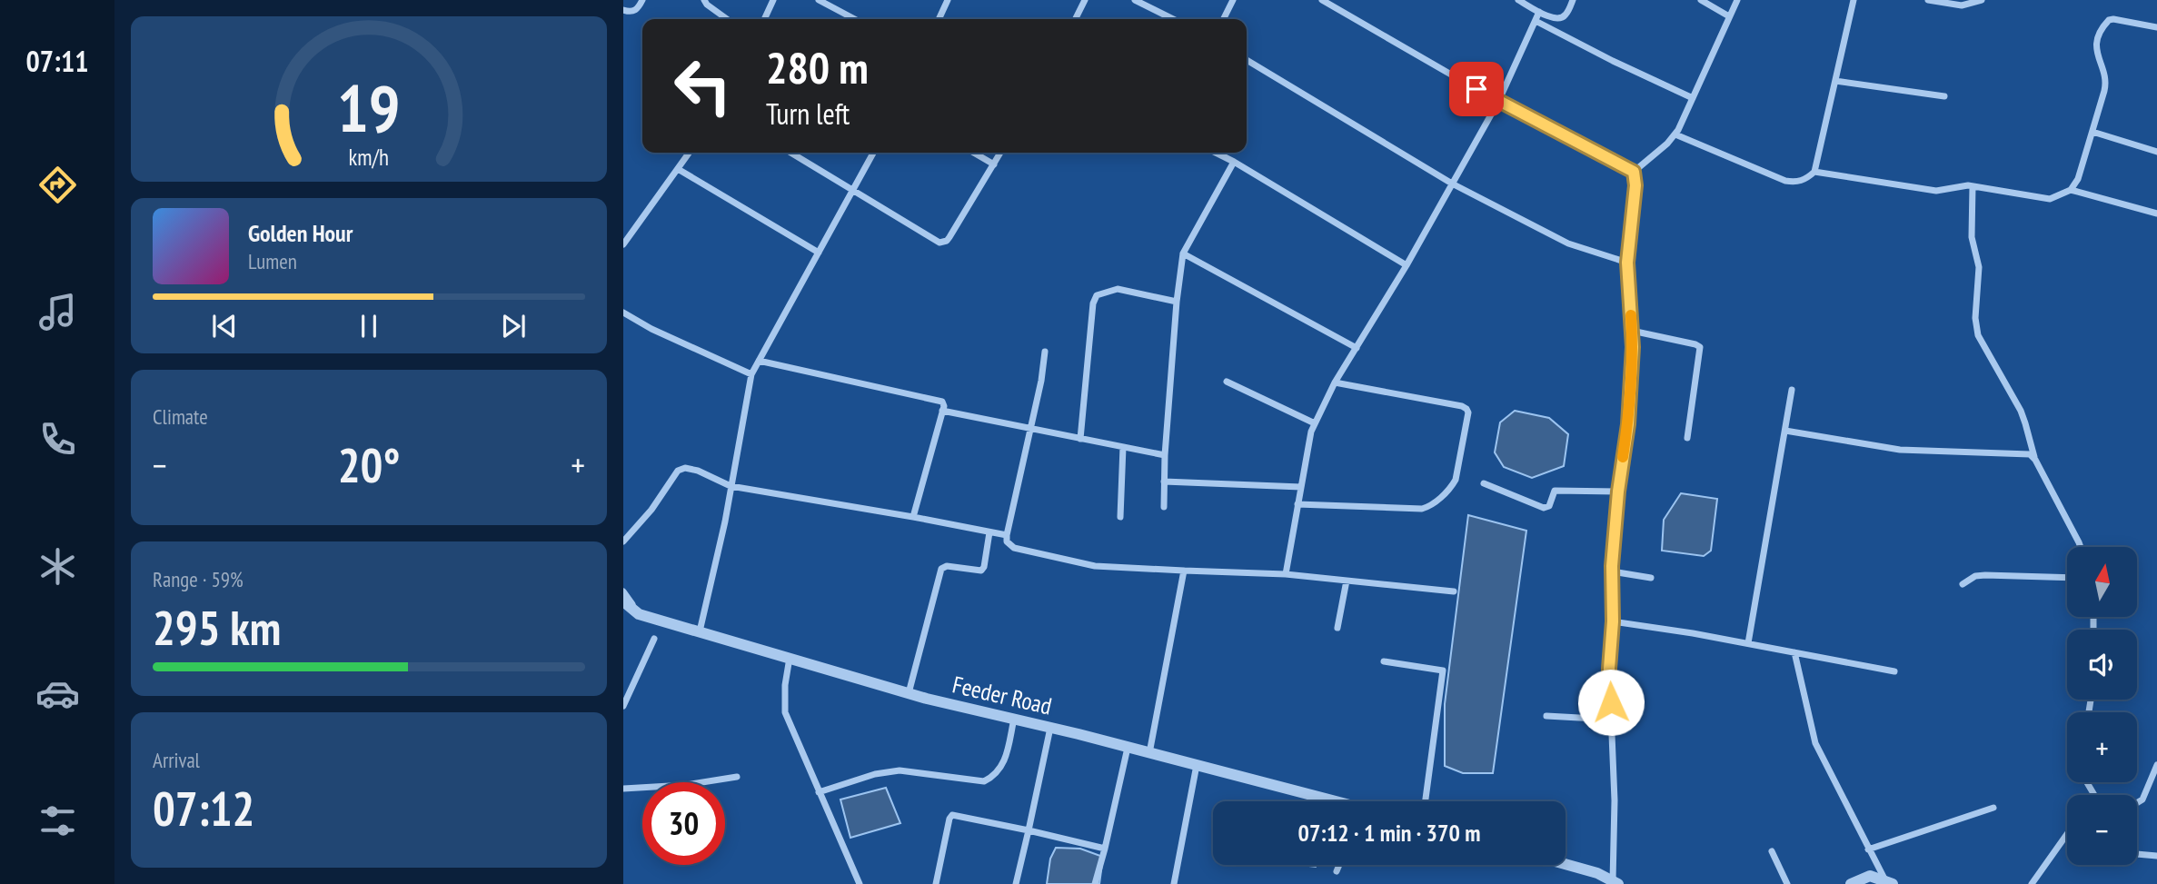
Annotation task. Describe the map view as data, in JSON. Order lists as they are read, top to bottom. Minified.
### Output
{"streets":{"street":["Feeder Road"]},"north":"top","page":{"tabs":"07:11","turn":["280 m","Turn left"],"song":["Golden Hour","Lumen"],"tile":["Climate",["Range · 59%","295 km"],["Arrival","07:12"]],"heat":["−","20°","+"],"map_buttons":["+","−"],"limit":"30","trip":"07:12 · 1 min · 370 m","gauge":["19","km/h"]}}
